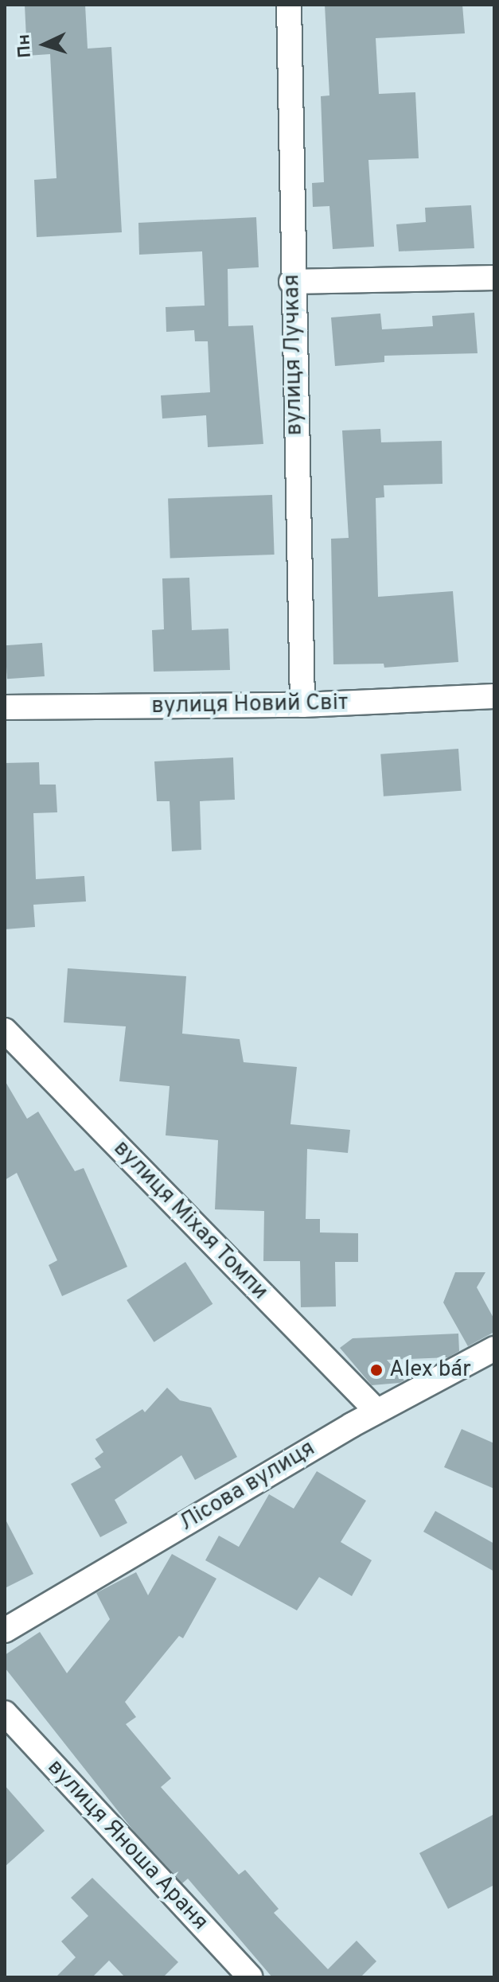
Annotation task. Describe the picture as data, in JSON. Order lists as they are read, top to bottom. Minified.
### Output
{"streets":{"street":["вулиця Лучкая","вулиця Новий Світ","вулиця Міхая Томпи","Лісова вулиця","вулиця Яноша Араня"]},"crossings":[["вулиця Лучкая","вулиця Новий Світ"],["вулиця Міхая Томпи","Лісова вулиця"]],"places":["Alex bár"],"north":"left"}
